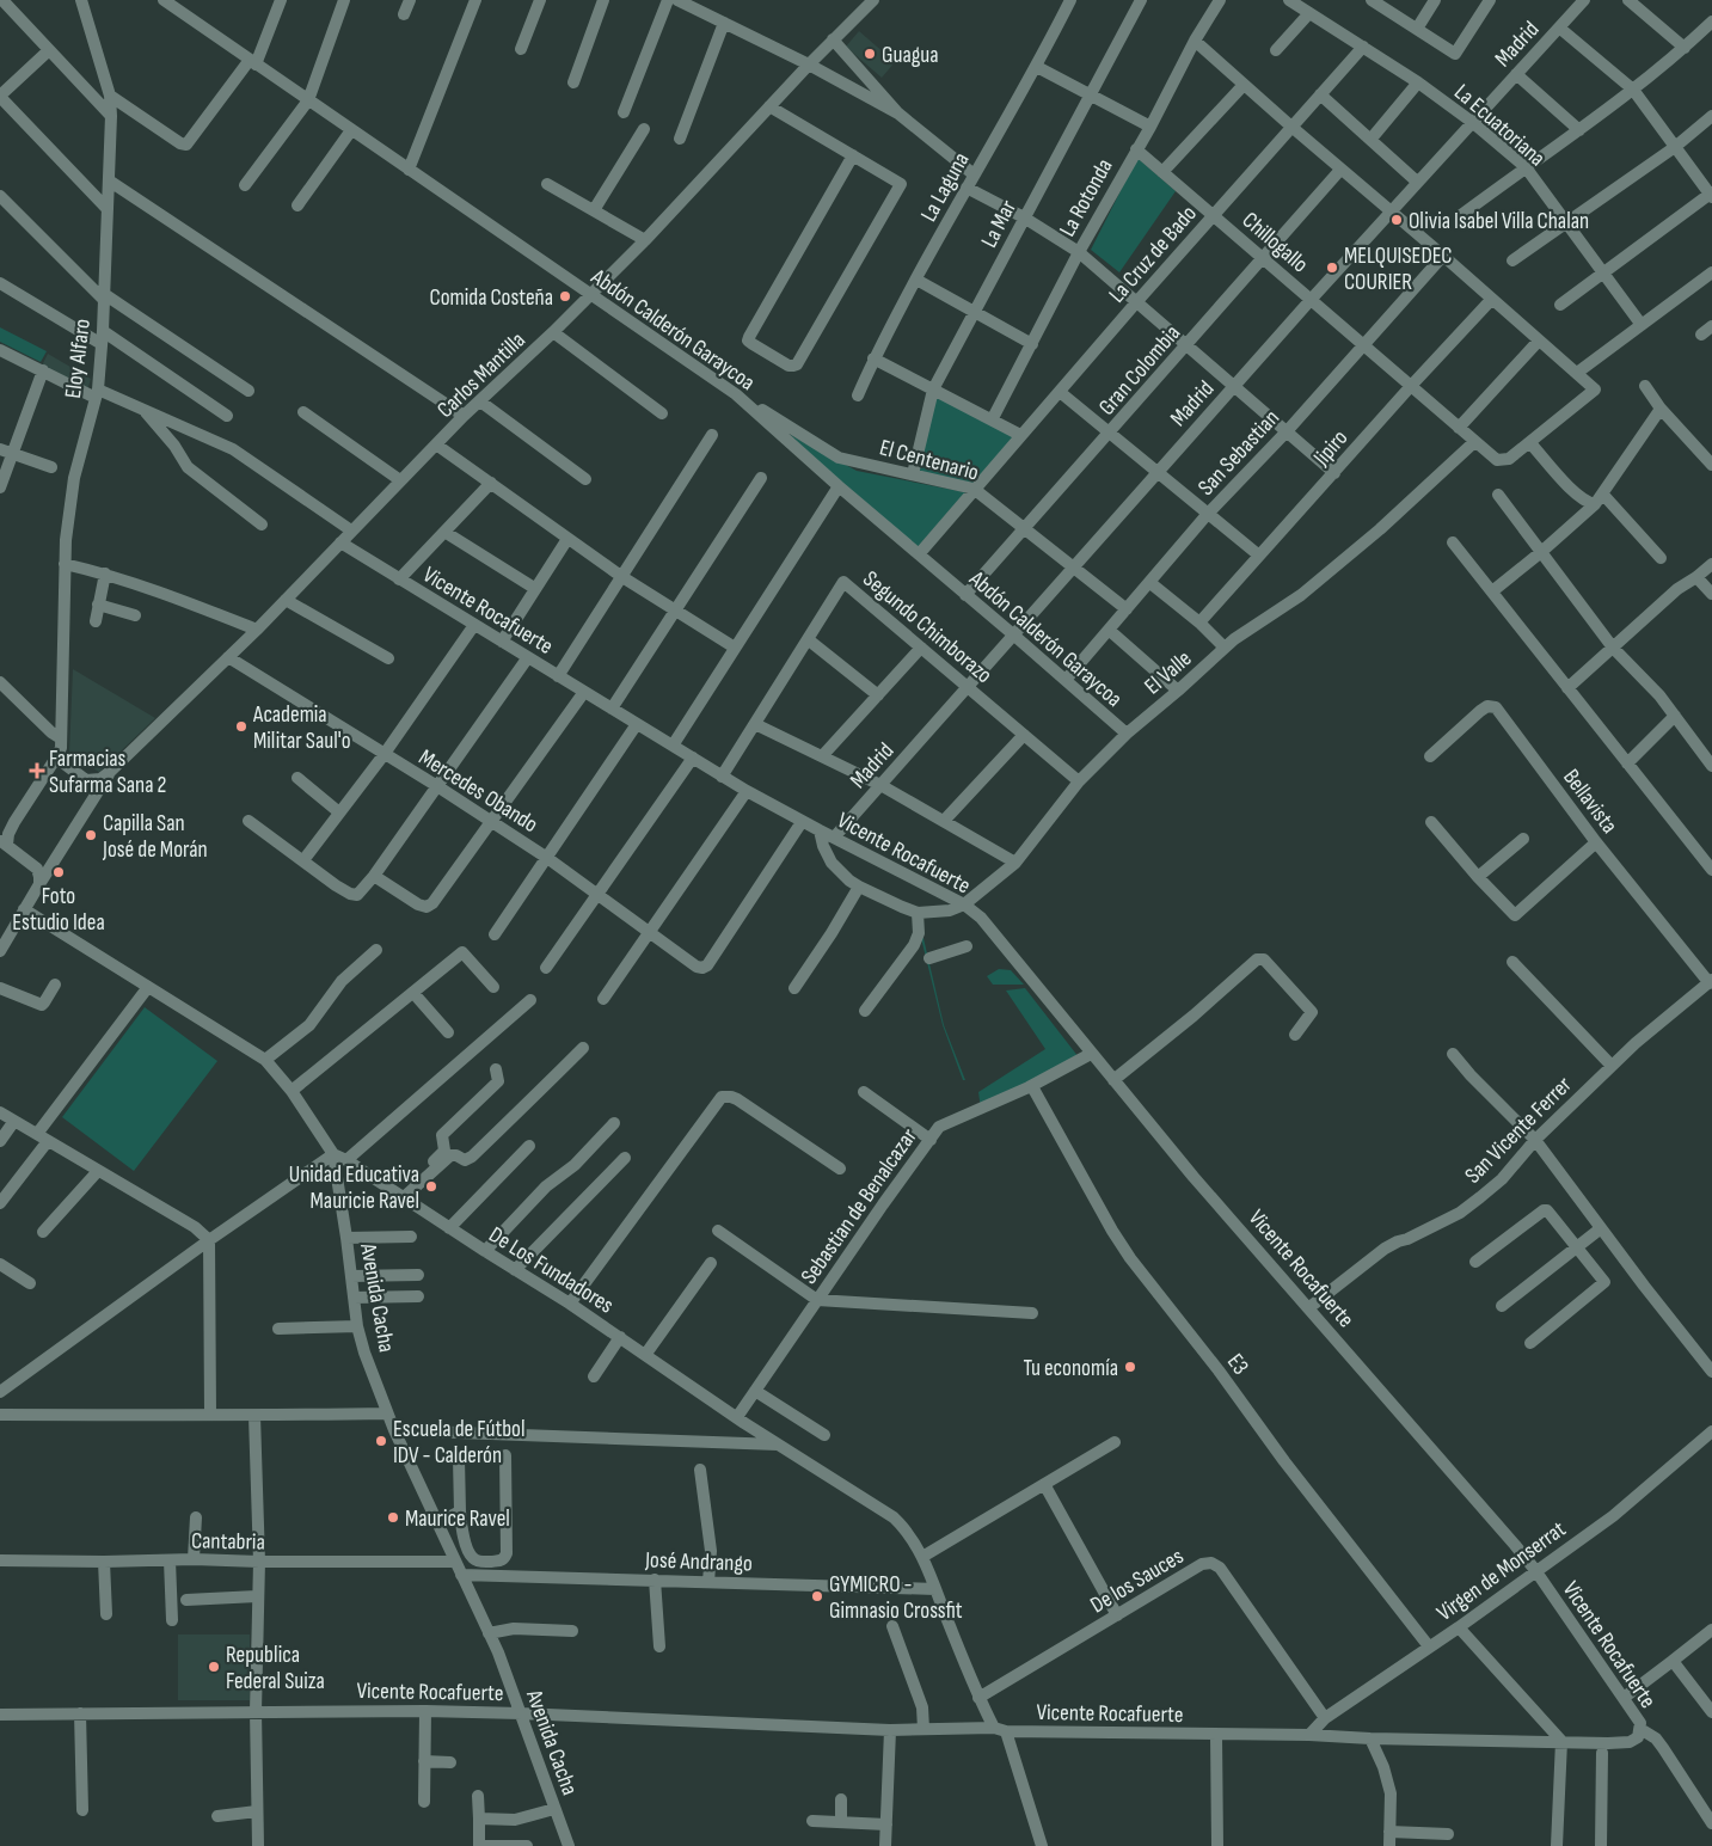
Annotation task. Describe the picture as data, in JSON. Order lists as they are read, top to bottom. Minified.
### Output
{"streets":{"street":["Madrid","La Ecuatoriana","La Laguna","La Rotonda","La Mar","Chillogallo","La Cruz de Bado","Abdón Calderón Garaycoa","Eloy Alfaro","Gran Colombia","Carlos Mantilla","Jipiro","San Sebastian","El Centenario","Vicente Rocafuerte","Segundo Chimborazo","El Valle","Mercedes Obando","Bellavista","San Vicente Ferrer","Sebastian de Benalcazar","De Los Fundadores","Avenida Cacha","E3","Cantabria","José Andrango","Virgen de Monserrat","De los Sauces"]},"crossings":[["Madrid","La Ecuatoriana"],["Madrid","Chillogallo"],["Madrid","Abdón Calderón Garaycoa"],["Madrid","El Centenario"],["Madrid","Vicente Rocafuerte"],["Madrid","Segundo Chimborazo"],["La Ecuatoriana","La Cruz de Bado"],["La Rotonda","Chillogallo"],["La Mar","El Centenario"],["Chillogallo","La Cruz de Bado"],["Chillogallo","Gran Colombia"],["Chillogallo","Jipiro"],["Chillogallo","San Sebastian"],["Chillogallo","El Valle"],["La Cruz de Bado","Abdón Calderón Garaycoa"],["La Cruz de Bado","El Centenario"],["Abdón Calderón Garaycoa","Gran Colombia"],["Abdón Calderón Garaycoa","Carlos Mantilla"],["Abdón Calderón Garaycoa","San Sebastian"],["Abdón Calderón Garaycoa","El Centenario"],["Abdón Calderón Garaycoa","El Valle"],["Gran Colombia","El Centenario"],["Carlos Mantilla","Vicente Rocafuerte"],["Carlos Mantilla","Mercedes Obando"],["San Sebastian","El Centenario"],["Vicente Rocafuerte","Segundo Chimborazo"],["Vicente Rocafuerte","El Valle"],["Vicente Rocafuerte","Mercedes Obando"],["Vicente Rocafuerte","San Vicente Ferrer"],["Vicente Rocafuerte","Sebastian de Benalcazar"],["Vicente Rocafuerte","De Los Fundadores"],["Vicente Rocafuerte","Avenida Cacha"],["Vicente Rocafuerte","Virgen de Monserrat"],["Segundo Chimborazo","El Valle"],["Bellavista","San Vicente Ferrer"],["Sebastian de Benalcazar","De Los Fundadores"],["De Los Fundadores","Avenida Cacha"],["De Los Fundadores","José Andrango"],["De Los Fundadores","De los Sauces"],["Avenida Cacha","Cantabria"],["Avenida Cacha","José Andrango"],["E3","Virgen de Monserrat"],["Virgen de Monserrat","De los Sauces"]],"places":{"other":["Guagua","Olivia Isabel Villa Chalan","MELQUISEDEC COURIER","Comida Costeña","Academia Militar Saul'o","Capilla San José de Morán","Foto Estudio Idea","Unidad Educativa Mauricie Ravel","Tu economía","Escuela de Fútbol IDV - Calderón","Maurice Ravel","GYMICRO - Gimnasio Crossfit","Republica Federal Suiza"],"health":["Farmacias Sufarma Sana 2"]}}
